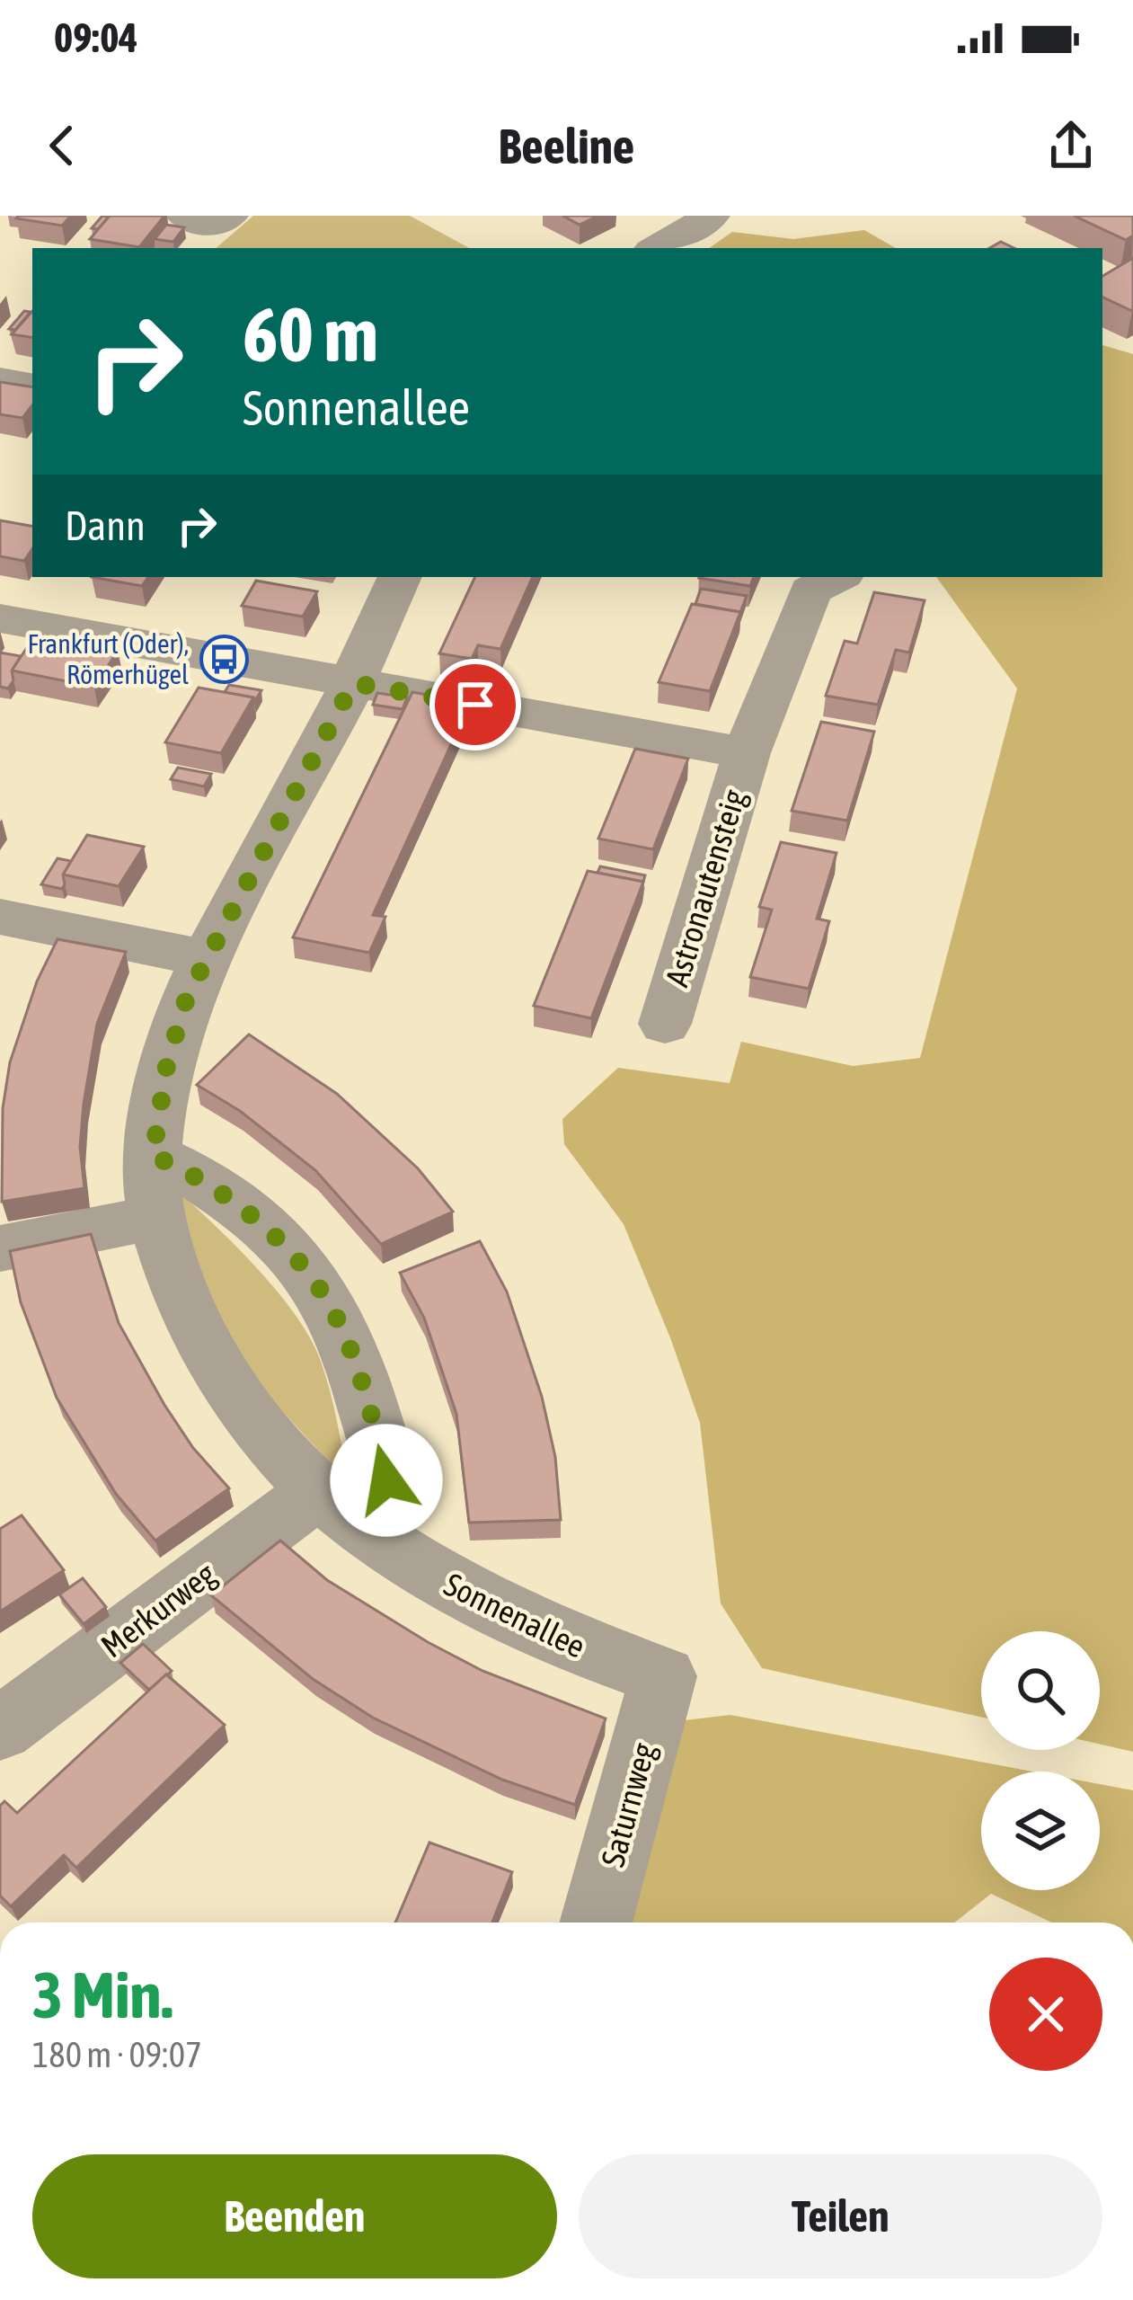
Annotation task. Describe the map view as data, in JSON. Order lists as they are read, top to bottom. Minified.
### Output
{"streets":{"street":["Astronautensteig","Merkurweg","Sonnenallee","Saturnweg"]},"crossings":[["Astronautensteig","Sonnenallee"],["Merkurweg","Sonnenallee"],["Sonnenallee","Saturnweg"]],"places":{"bus stop":["Frankfurt (Oder), Römerhügel"]},"page":{"status":"09:04","header":"Beeline","turn":["60 m","Sonnenallee"],"then":"Dann","heading":["3 Min.","180 m · 09:07"],"buttons":["Beenden","Teilen"]}}
